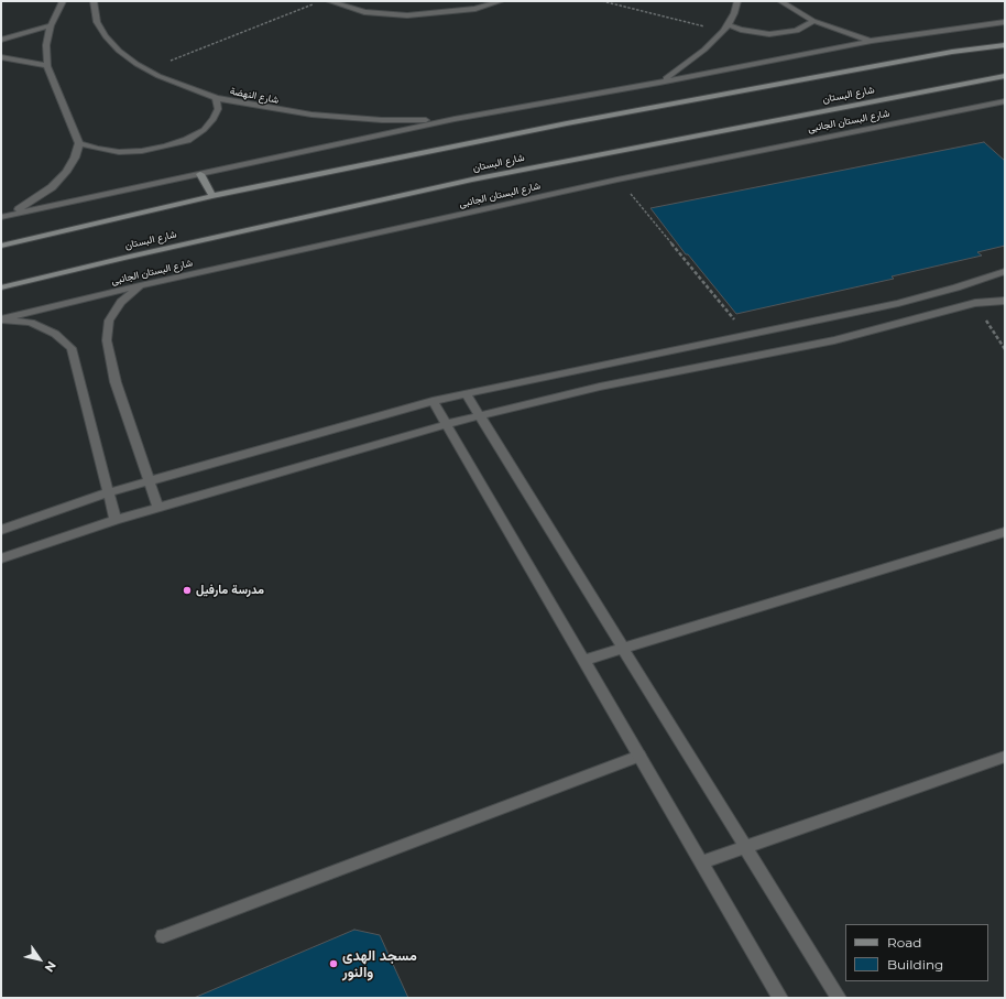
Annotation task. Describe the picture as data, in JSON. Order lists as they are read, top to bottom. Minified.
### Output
{"streets":{"street":["شارع البستان","شارع النهضة","شارع البستان الجانبى"]},"places":["مدرسة مارفيل","مسجد الهدى والنور"],"legend":["Road","Building"],"north":"bottom right"}
